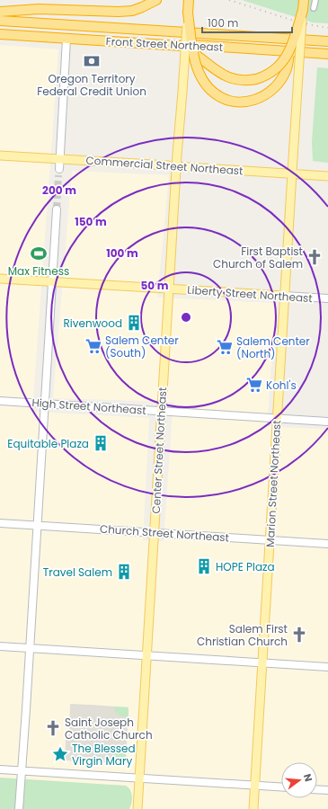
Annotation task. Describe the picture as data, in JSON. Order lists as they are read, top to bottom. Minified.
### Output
{"streets":{"highway":["Front Street Northeast"],"main road":["Commercial Street Northeast","Liberty Street Northeast","Center Street Northeast","Marion Street Northeast"],"street":["High Street Northeast","Church Street Northeast"]},"crossings":[["Commercial Street Northeast","Center Street Northeast"],["Commercial Street Northeast","Marion Street Northeast"],["Liberty Street Northeast","Center Street Northeast"],["Liberty Street Northeast","Marion Street Northeast"],["High Street Northeast","Center Street Northeast"],["High Street Northeast","Marion Street Northeast"],["Center Street Northeast","Church Street Northeast"],["Marion Street Northeast","Church Street Northeast"]],"places":{"bank":["Oregon Territory Federal Credit Union"],"sports":["Max Fitness"],"church":["First Baptist Church of Salem","Salem First Christian Church","Saint Joseph Catholic Church"],"building":["Rivenwood","Equitable Plaza","HOPE Plaza","Travel Salem"],"supermarket":["Salem Center (South)","Salem Center (North)","Kohl's"],"place":["The Blessed Virgin Mary"]},"scale_bar":"100 m","north":"right","rings":["200 m","150 m","100 m","50 m"]}
